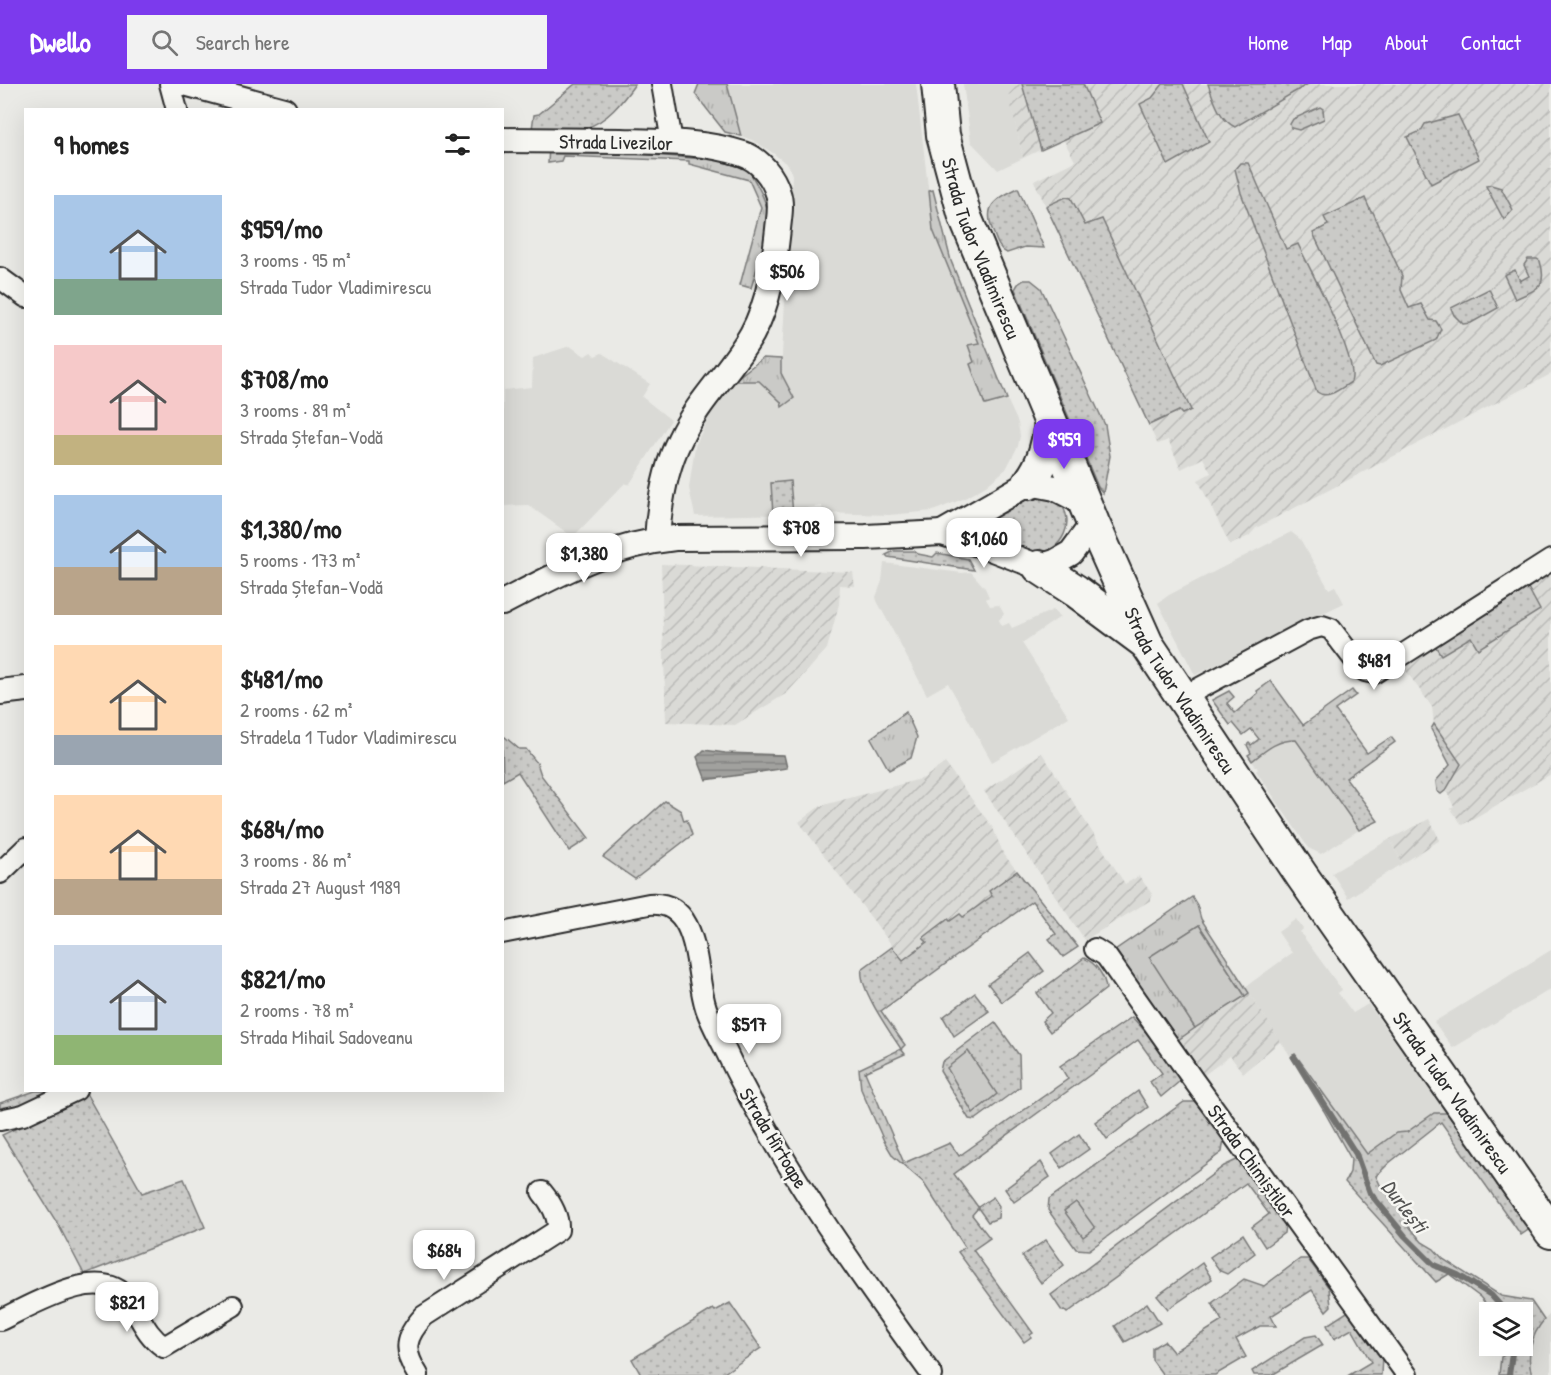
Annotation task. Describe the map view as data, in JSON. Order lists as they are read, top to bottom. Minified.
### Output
{"streets":{"main road":["Strada Tudor Vladimirescu"],"street":["Strada Livezilor","Strada Hîrtoape","Strada Chimiștilor"]},"water":["Durlești"],"page":{"header":"Dwello","search":"Search here","nav":["Home","Map","About","Contact"],"heading":"9 homes","list":[{"name":"$959/mo","note":"3 rooms · 95 m² · Strada Tudor Vladimirescu"},{"name":"$708/mo","note":"3 rooms · 89 m² · Strada Ștefan-Vodă"},{"name":"$1,380/mo","note":"5 rooms · 173 m² · Strada Ștefan-Vodă"},{"name":"$481/mo","note":"2 rooms · 62 m² · Stradela 1 Tudor Vladimirescu"},{"name":"$684/mo","note":"3 rooms · 86 m² · Strada 27 August 1989"},{"name":"$821/mo","note":"2 rooms · 78 m² · Strada Mihail Sadoveanu"}],"price":["$506","$959","$708","$1,060","$1,380","$481","$517","$684","$821"]}}
